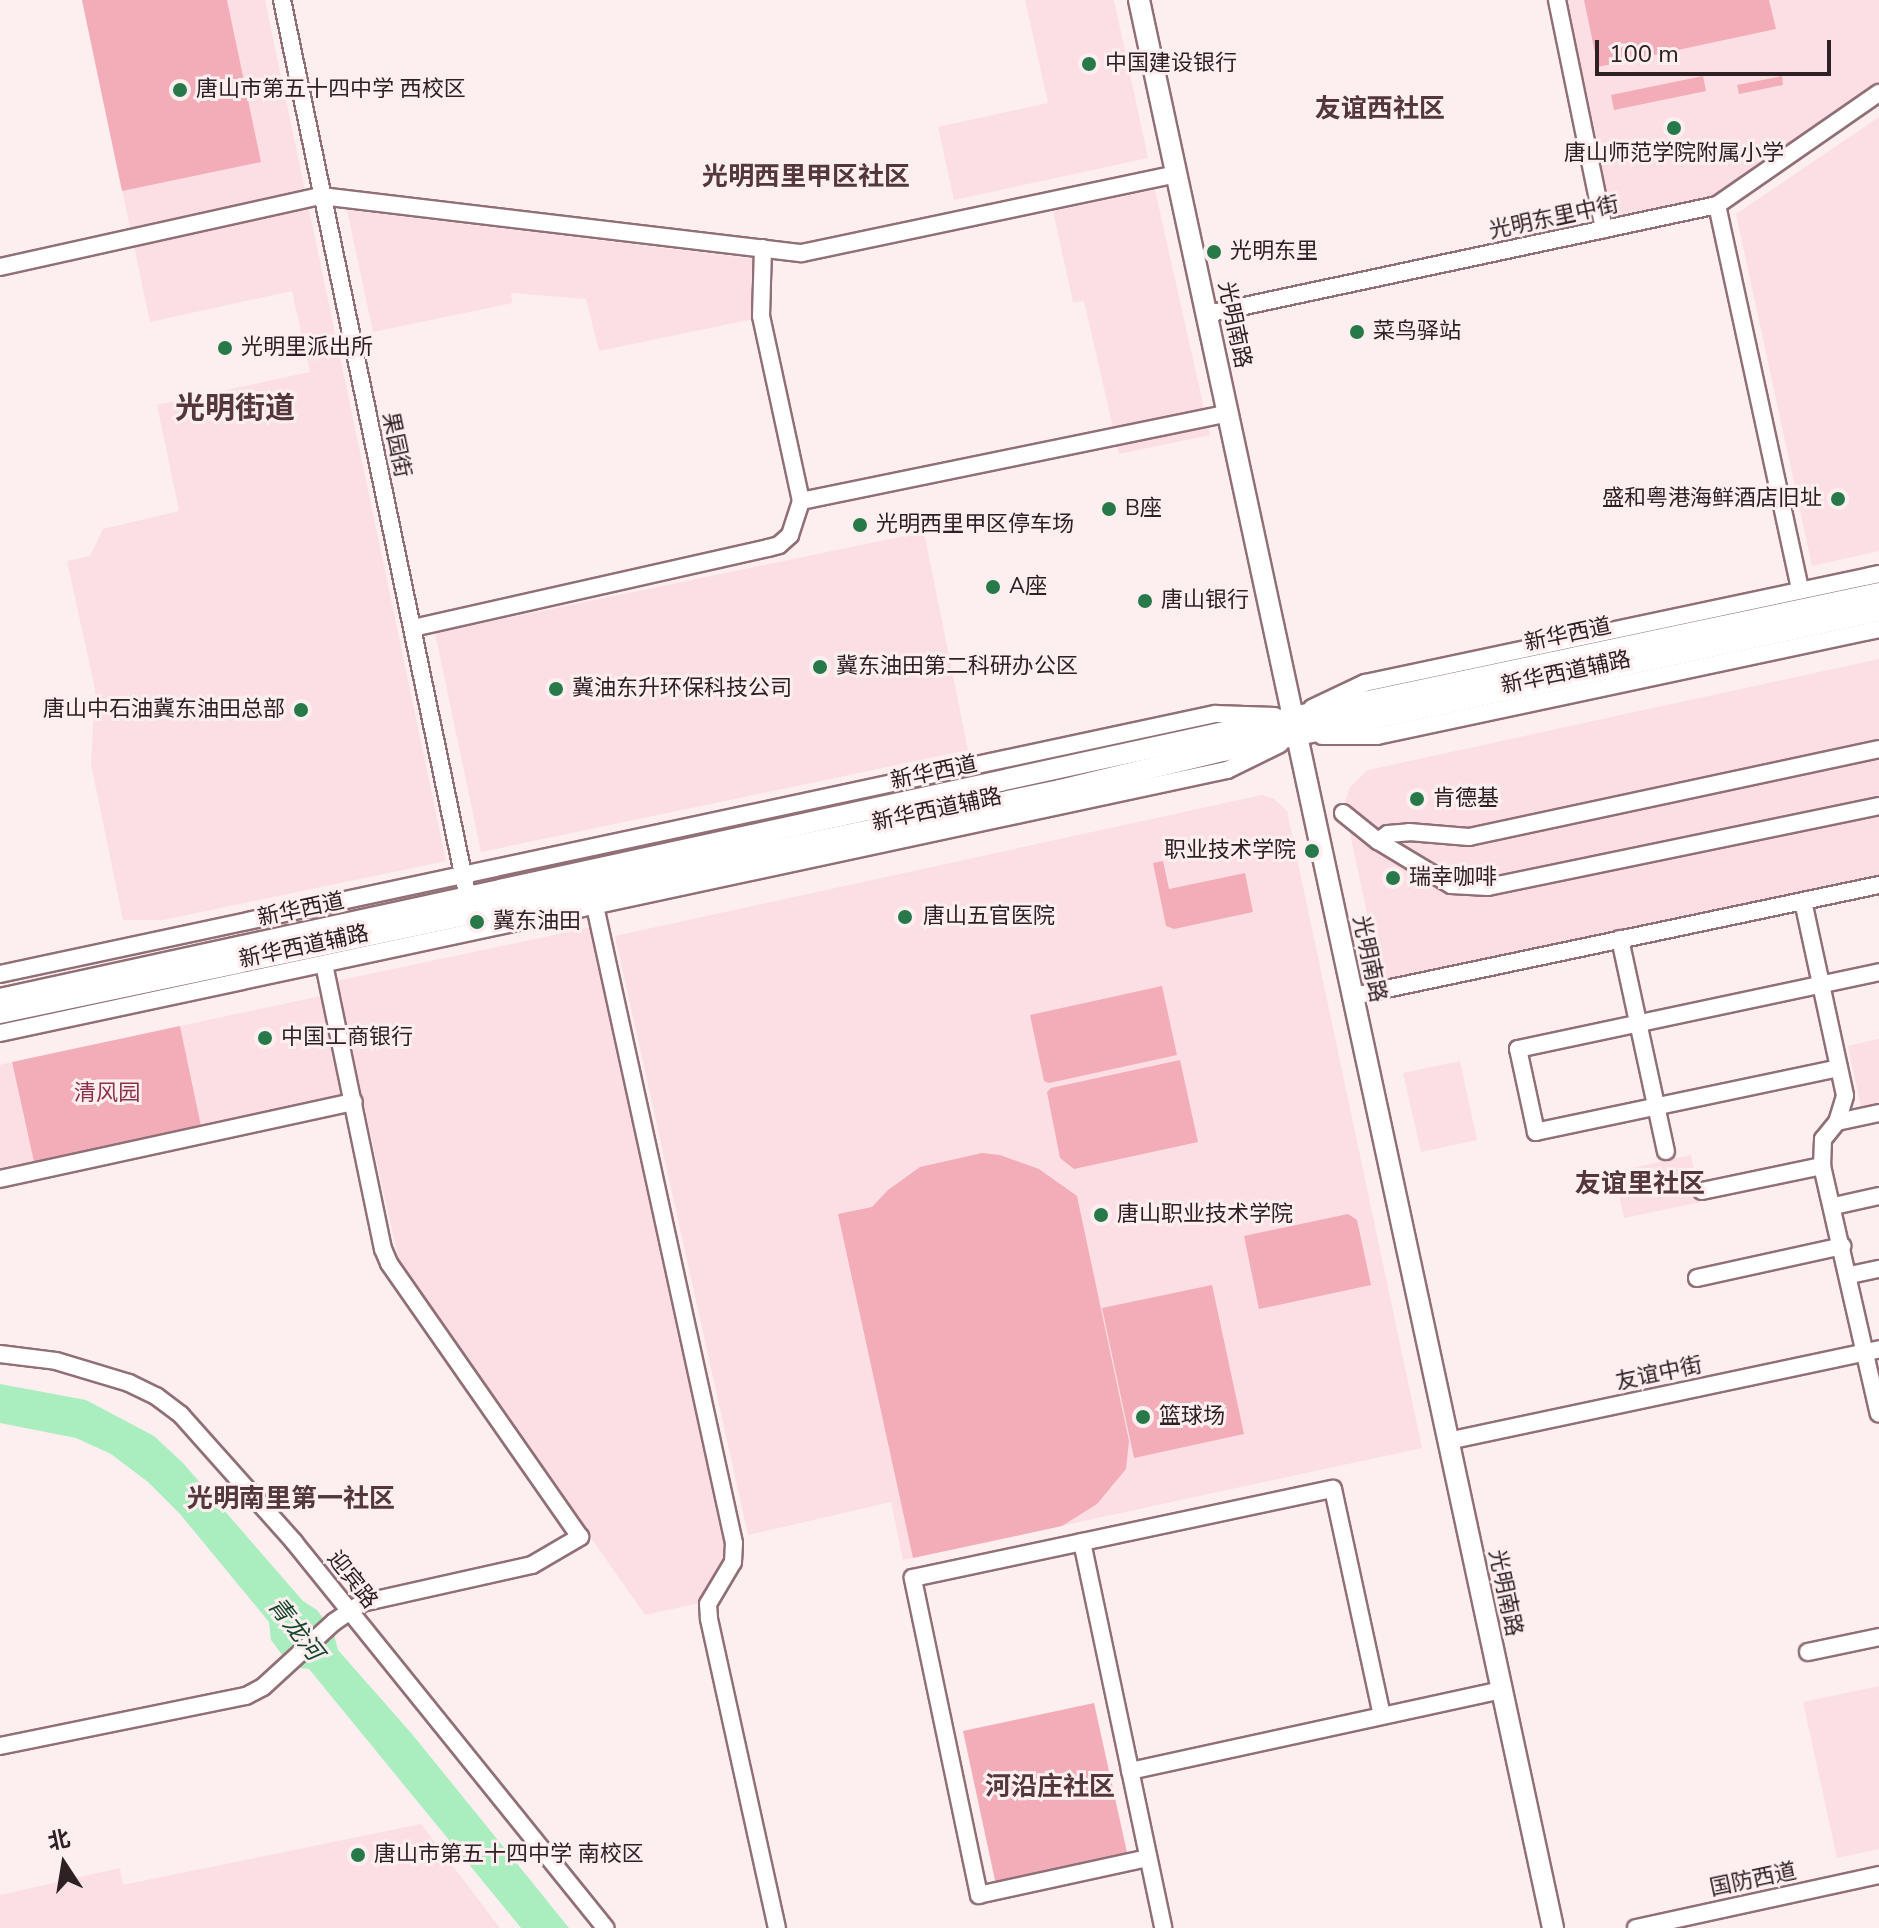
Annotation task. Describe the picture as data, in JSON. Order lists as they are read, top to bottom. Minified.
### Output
{"streets":{"main road":["光明南路","新华西道"],"street":["光明东里中街","果园街","新华西道辅路","友谊中街","迎宾路","国防西道"]},"crossings":[["光明东里中街","光明南路"],["光明南路","新华西道"],["光明南路","新华西道辅路"],["光明南路","友谊中街"],["果园街","新华西道"],["果园街","新华西道辅路"],["新华西道","新华西道辅路"]],"districts":["友谊西社区","光明西里甲区社区","光明街道","友谊里社区","光明南里第一社区","河沿庄社区"],"water":["青龙河"],"parks":["清风园"],"places":["中国建设银行","唐山市第五十四中学 西校区","唐山师范学院附属小学","光明东里","菜鸟驿站","光明里派出所","盛和粤港海鲜酒店旧址","B座","光明西里甲区停车场","A座","唐山银行","冀东油田第二科研办公区","冀油东升环保科技公司","唐山中石油冀东油田总部","肯德基","职业技术学院","瑞幸咖啡","唐山五官医院","冀东油田","中国工商银行","唐山职业技术学院","篮球场","唐山市第五十四中学 南校区"],"scale_bar":"100 m","north":"top"}
